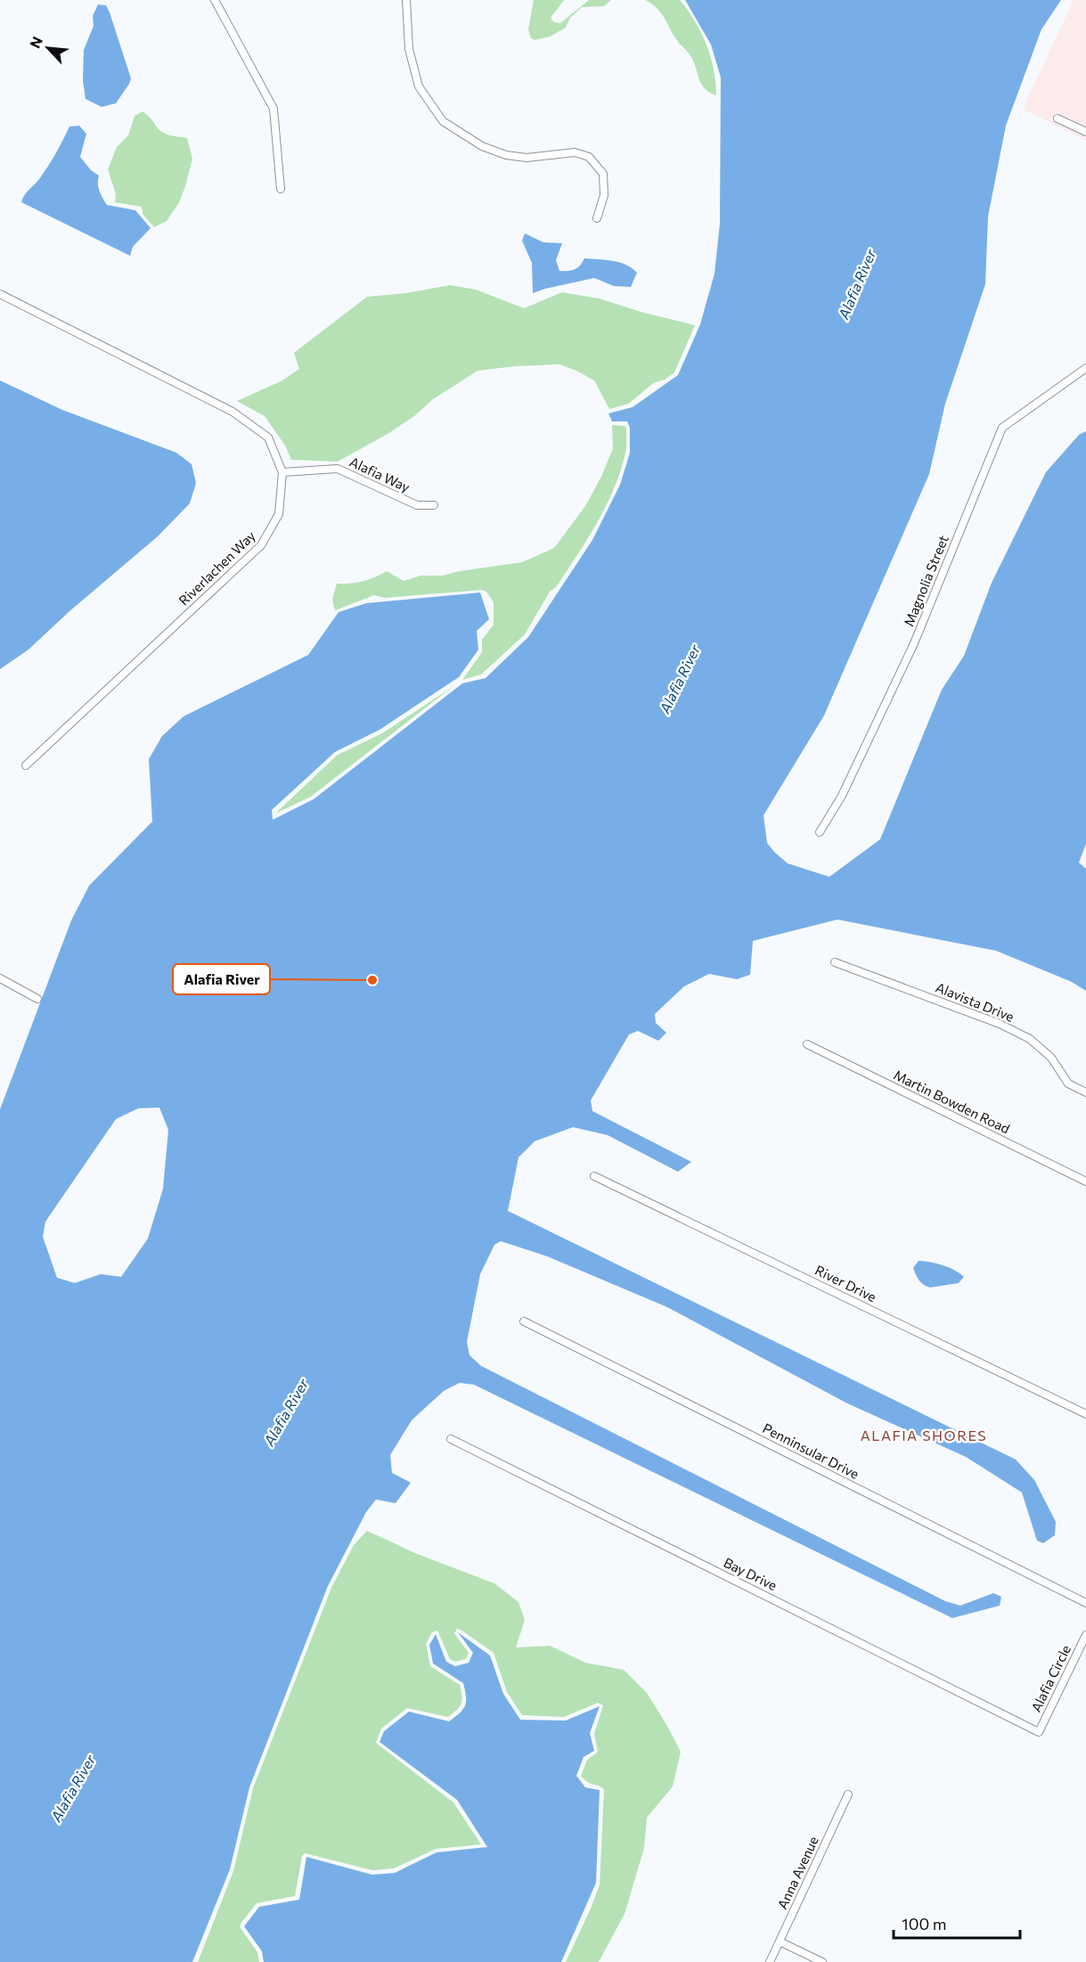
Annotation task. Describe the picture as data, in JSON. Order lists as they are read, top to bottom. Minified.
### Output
{"streets":{"street":["Alafia Way","Riverlachen Way","Magnolia Street","Alavista Drive","Martin Bowden Road","River Drive","Penninsular Drive","Bay Drive","Alafia Circle","Anna Avenue"]},"crossings":[["Alafia Way","Riverlachen Way"],["Bay Drive","Alafia Circle"]],"districts":["ALAFIA SHORES"],"water":["Alafia River"],"places":["Alafia River"],"scale_bar":"100 m","north":"top left"}
